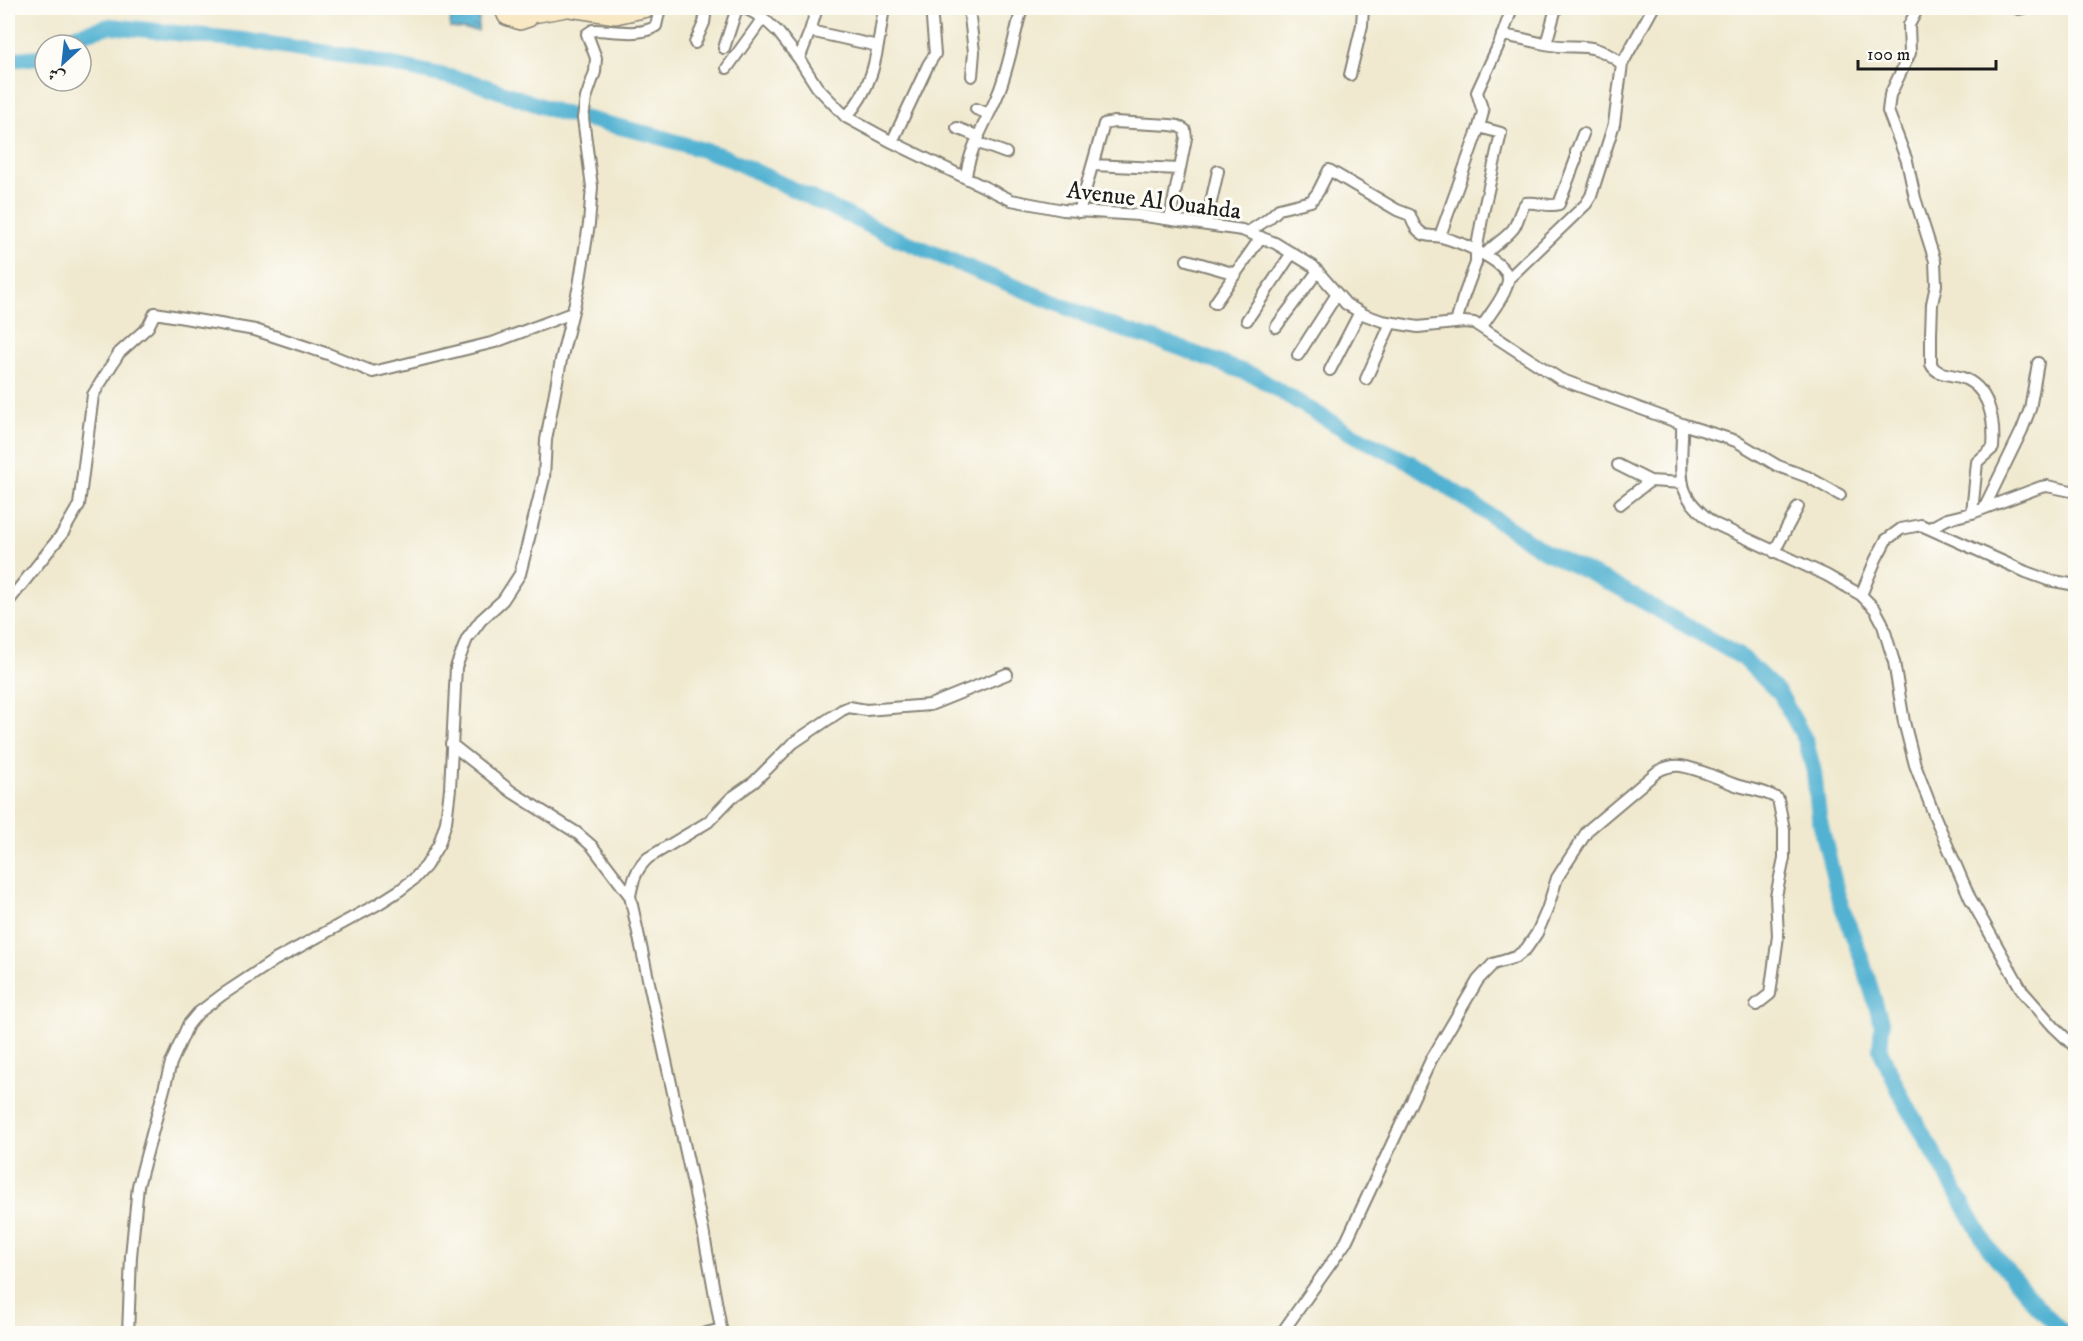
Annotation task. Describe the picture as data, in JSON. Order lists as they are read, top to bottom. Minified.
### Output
{"streets":{"street":["Avenue Al Ouahda"]},"scale_bar":"100 m","north":"bottom left"}
